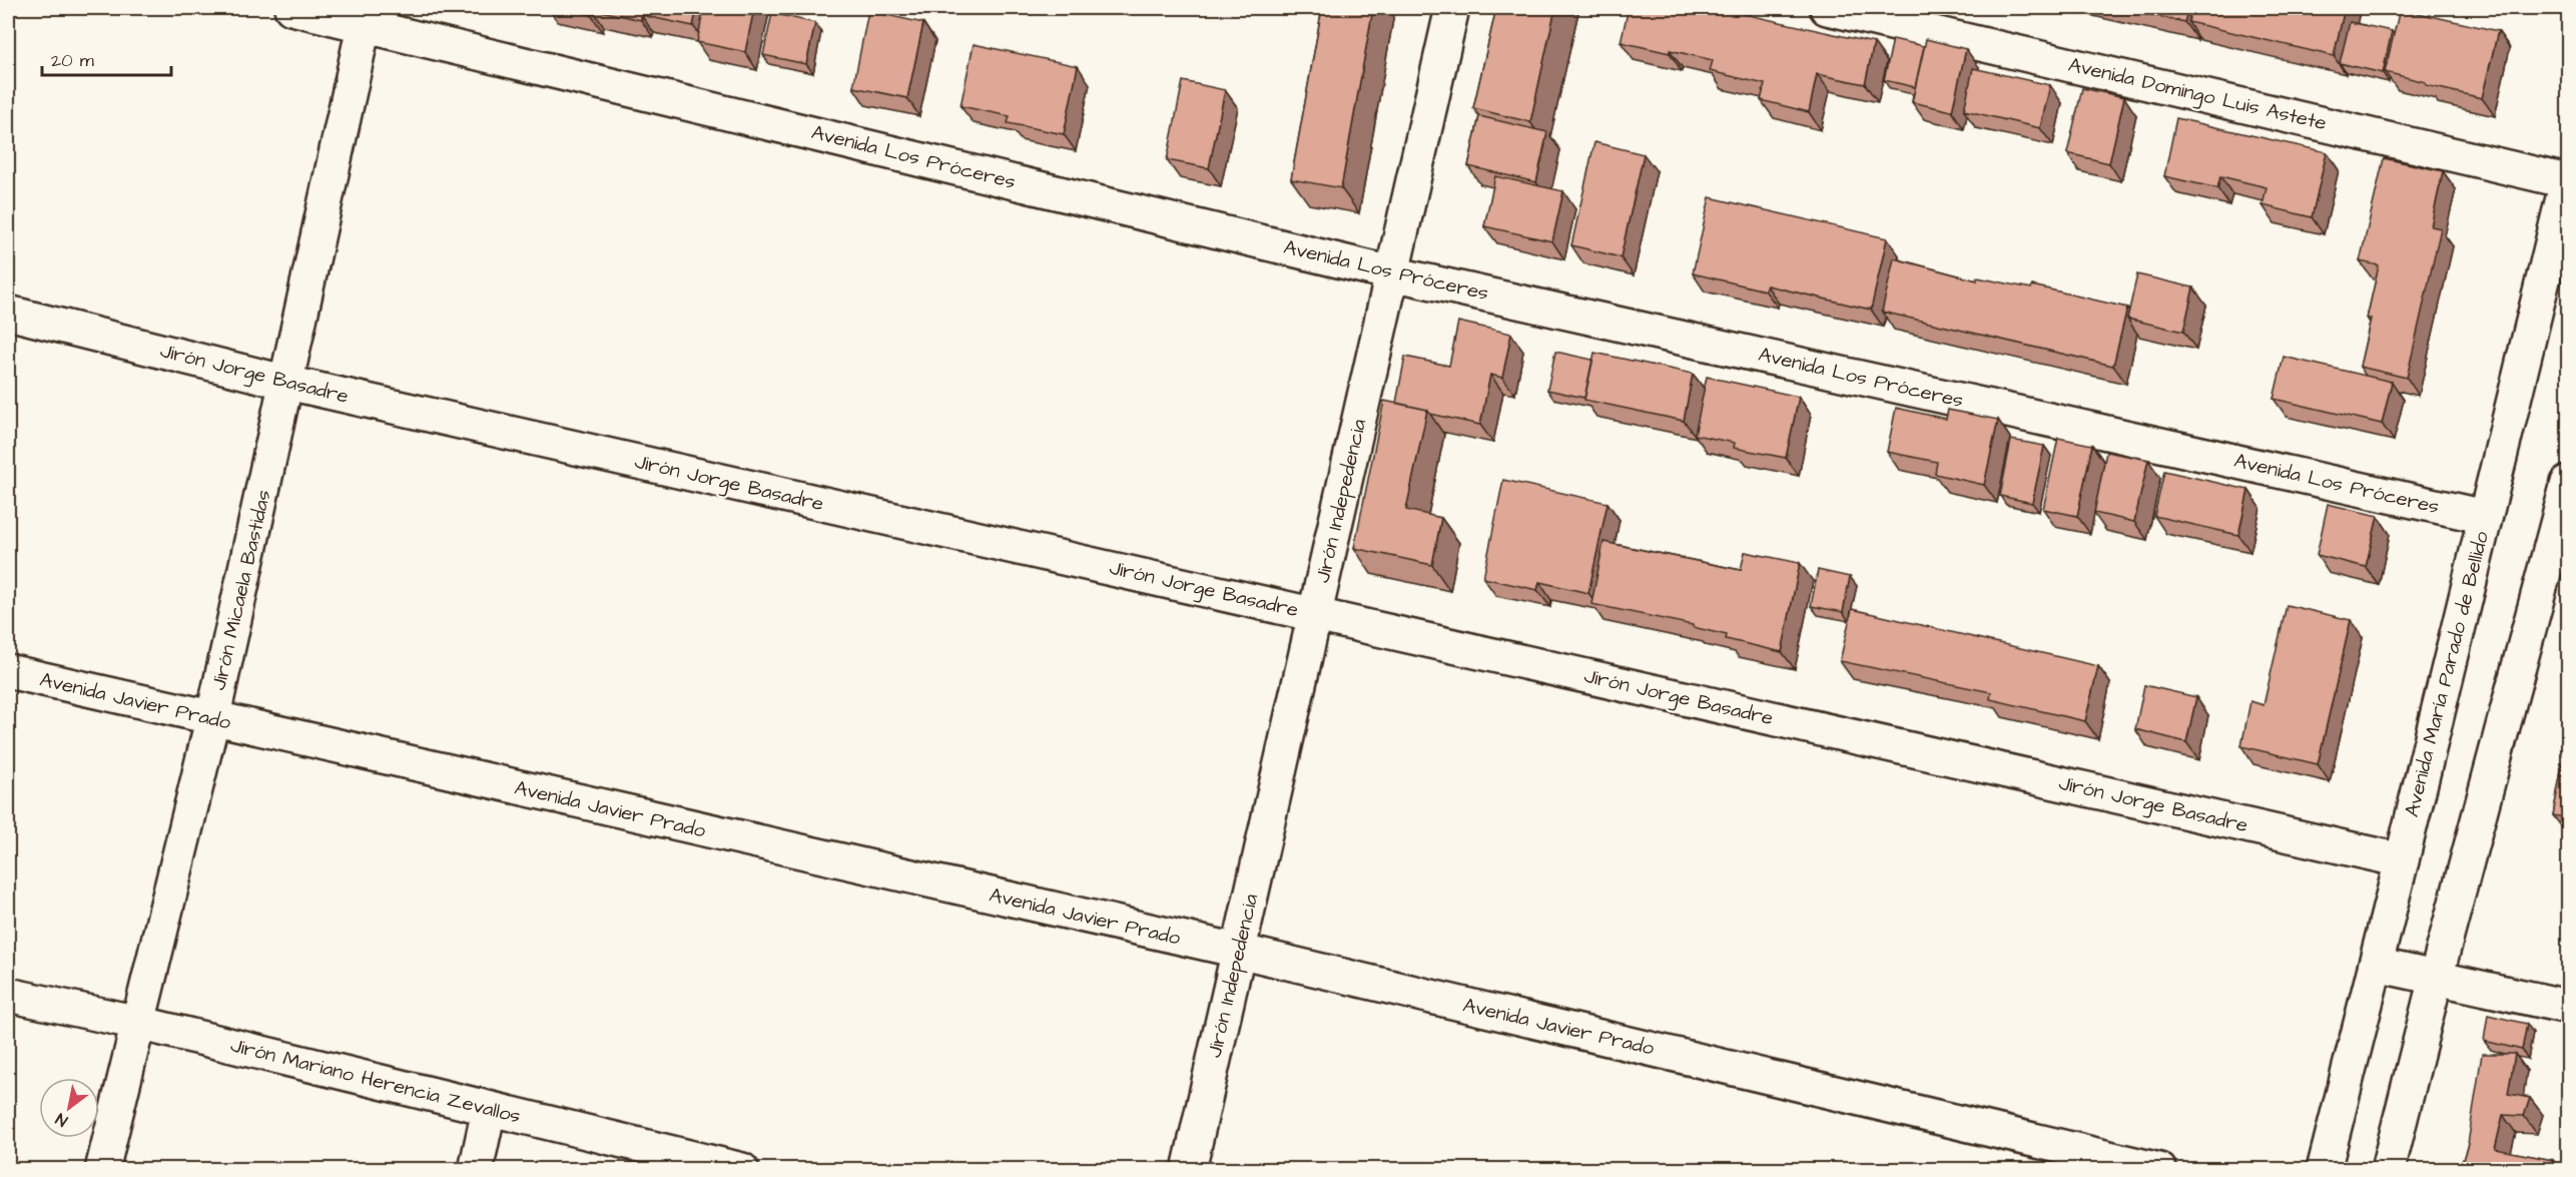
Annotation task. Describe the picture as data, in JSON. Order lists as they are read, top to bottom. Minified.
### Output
{"streets":{"street":["Avenida Domingo Luis Astete","Avenida Los Próceres","Jirón Jorge Basadre","Jirón Indepedencia","Jirón Micaela Bastidas","Avenida María Parado de Bellido","Avenida Javier Prado","Jirón Mariano Herencia Zevallos"]},"crossings":[["Avenida Domingo Luis Astete","Avenida María Parado de Bellido"],["Avenida Los Próceres","Jirón Indepedencia"],["Avenida Los Próceres","Jirón Micaela Bastidas"],["Avenida Los Próceres","Avenida María Parado de Bellido"],["Jirón Jorge Basadre","Jirón Indepedencia"],["Jirón Jorge Basadre","Jirón Micaela Bastidas"],["Jirón Jorge Basadre","Avenida María Parado de Bellido"],["Jirón Indepedencia","Avenida Javier Prado"],["Jirón Micaela Bastidas","Avenida Javier Prado"],["Jirón Micaela Bastidas","Jirón Mariano Herencia Zevallos"]],"scale_bar":"20 m","north":"bottom left"}
